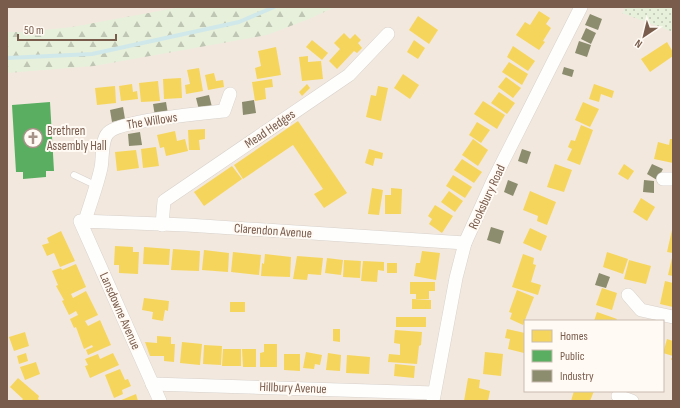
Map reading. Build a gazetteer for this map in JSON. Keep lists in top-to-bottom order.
{
  "streets": {
    "street": [
      "The Willows",
      "Mead Hedges",
      "Rooksbury Road",
      "Clarendon Avenue",
      "Lansdowne Avenue",
      "Hillbury Avenue"
    ]
  },
  "crossings": [
    ["The Willows", "Clarendon Avenue"],
    ["The Willows", "Lansdowne Avenue"],
    ["Mead Hedges", "Clarendon Avenue"],
    ["Rooksbury Road", "Clarendon Avenue"],
    ["Rooksbury Road", "Hillbury Avenue"],
    ["Clarendon Avenue", "Lansdowne Avenue"],
    ["Lansdowne Avenue", "Hillbury Avenue"]
  ],
  "places": {
    "church": ["Brethren Assembly Hall"]
  },
  "legend": ["Homes", "Public", "Industry"],
  "scale_bar": "50 m",
  "north": "bottom left"
}
